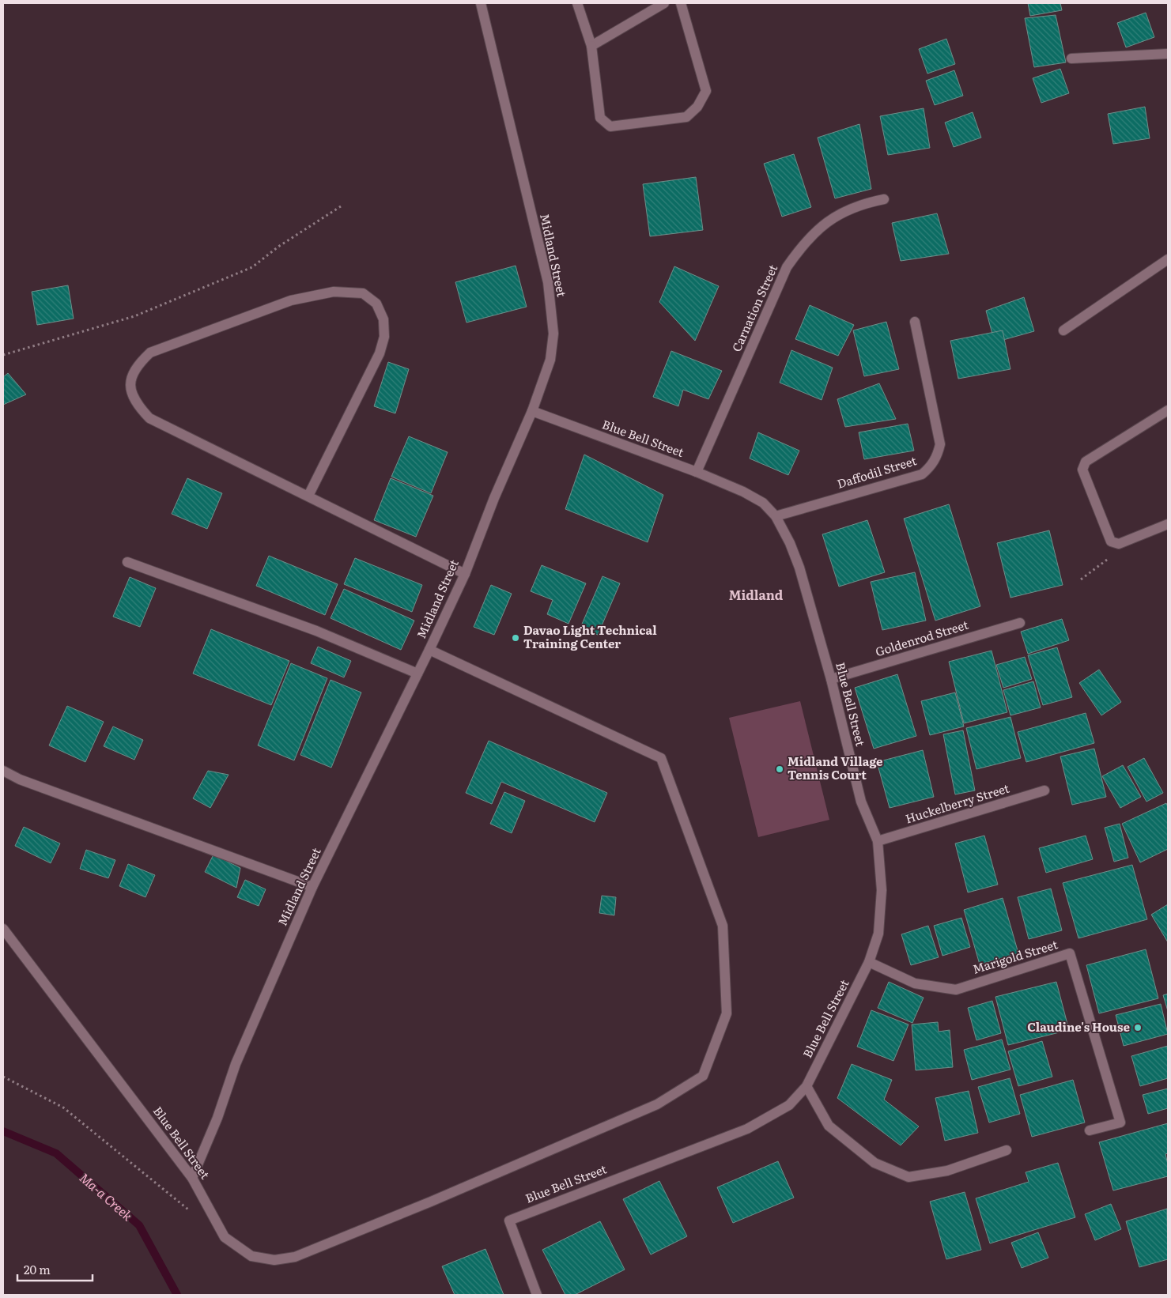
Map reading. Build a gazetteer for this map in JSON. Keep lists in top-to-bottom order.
{
  "streets": {
    "street": [
      "Midland Street",
      "Carnation Street",
      "Blue Bell Street",
      "Daffodil Street",
      "Goldenrod Street",
      "Huckelberry Street",
      "Marigold Street"
    ]
  },
  "crossings": [
    ["Midland Street", "Blue Bell Street"],
    ["Carnation Street", "Blue Bell Street"],
    ["Blue Bell Street", "Daffodil Street"],
    ["Blue Bell Street", "Goldenrod Street"],
    ["Blue Bell Street", "Huckelberry Street"],
    ["Blue Bell Street", "Marigold Street"]
  ],
  "districts": ["Midland"],
  "water": ["Ma-a Creek"],
  "places": ["Davao Light Technical Training Center", "Midland Village Tennis Court", "Claudine's House"],
  "scale_bar": "20 m"
}
